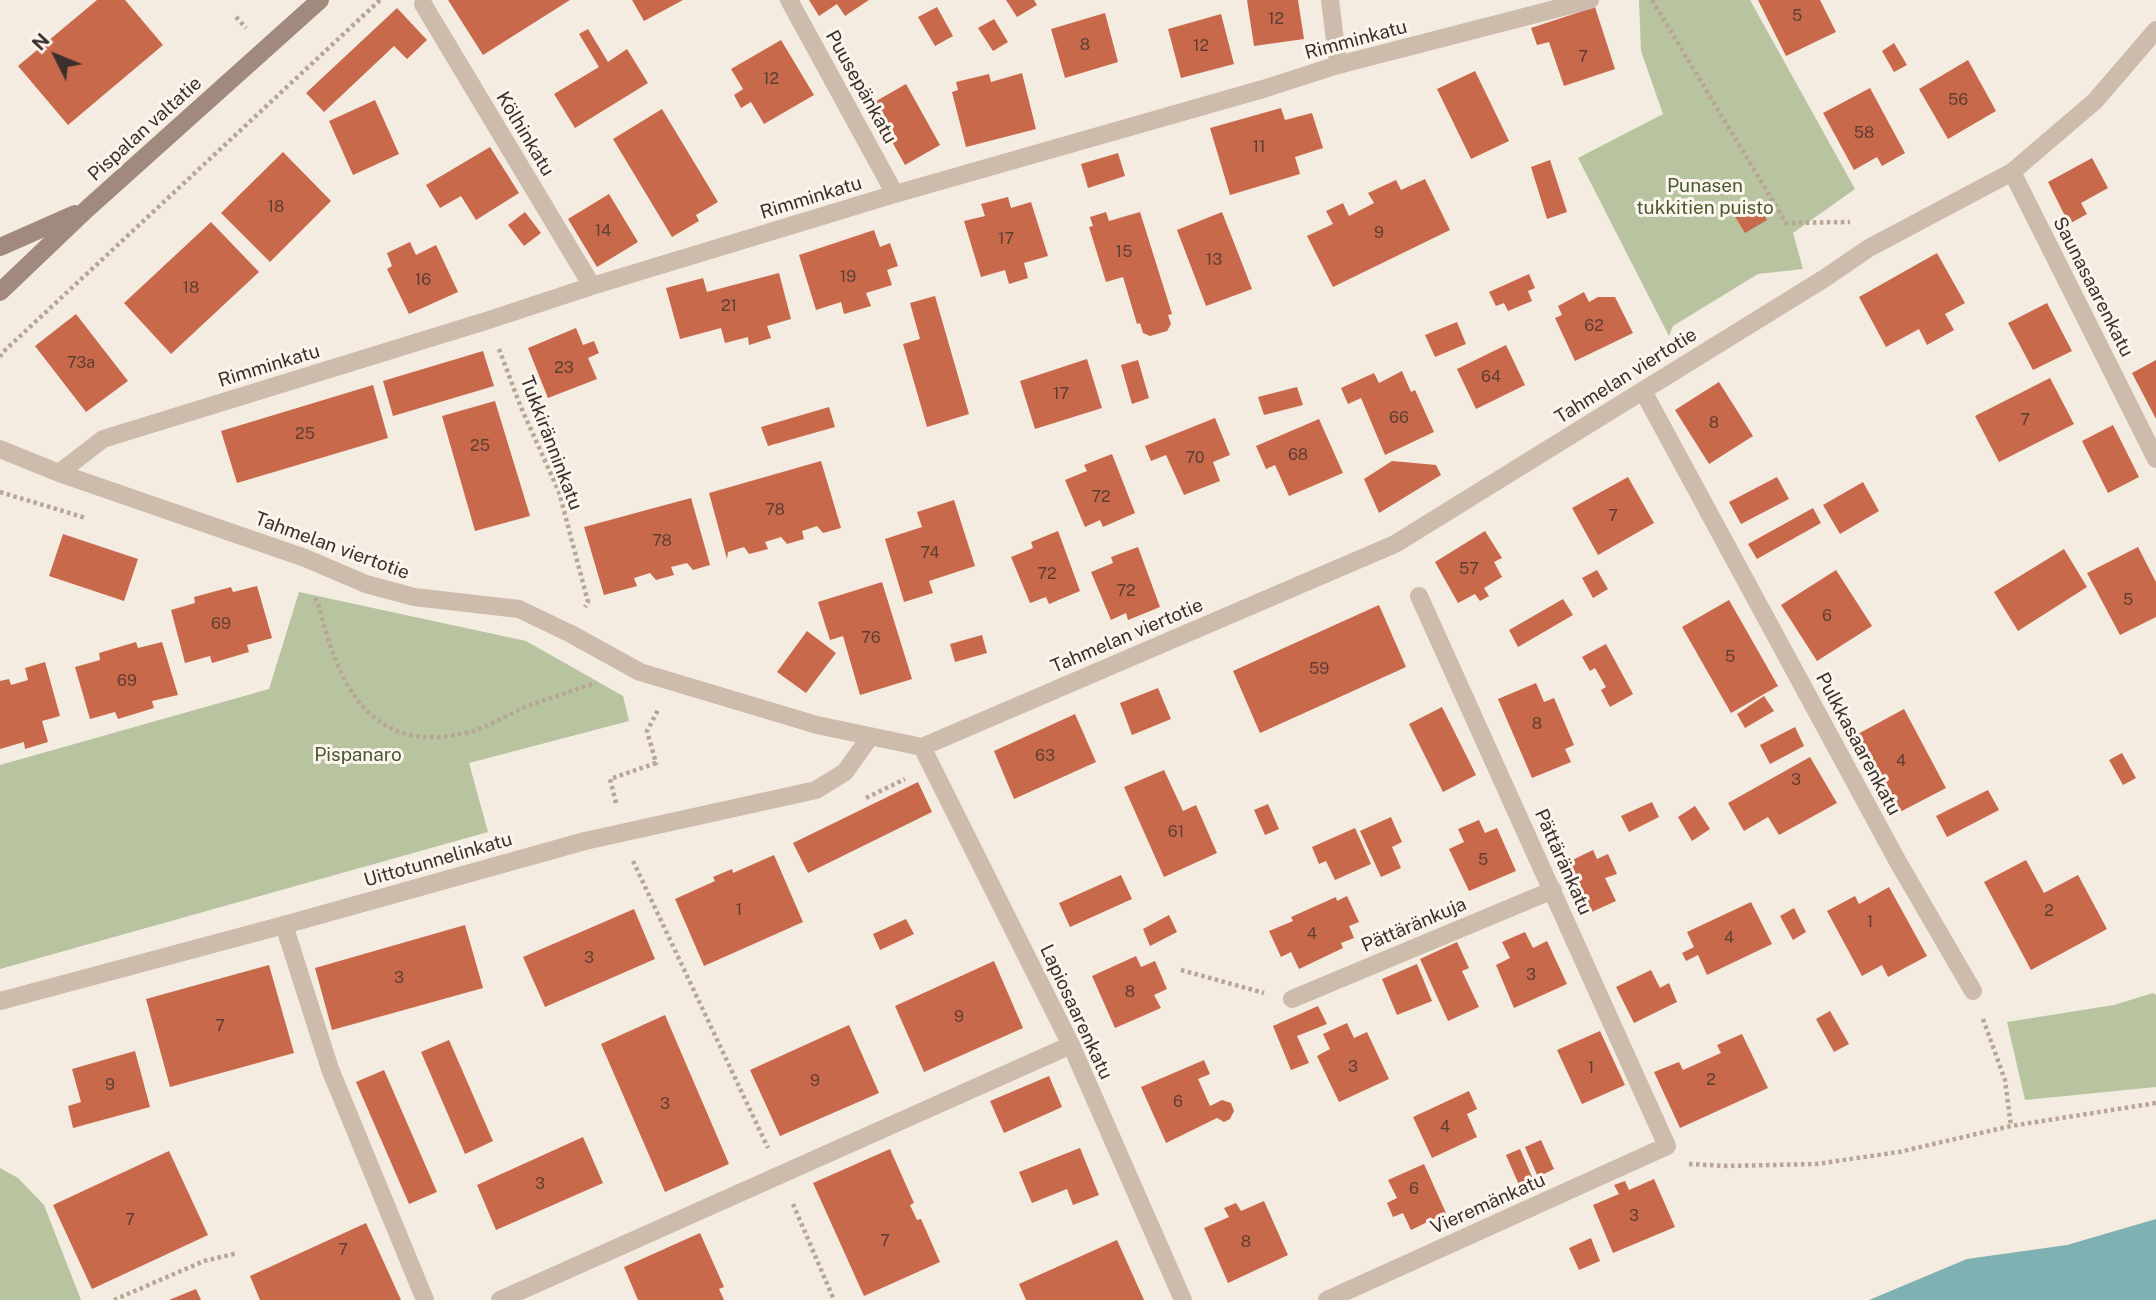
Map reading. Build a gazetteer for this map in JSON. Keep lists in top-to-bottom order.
{
  "streets": {
    "main road": ["Pispalan valtatie"],
    "street": [
      "Rimminkatu",
      "Puusepänkatu",
      "Kölhinkatu",
      "Saunasaarenkatu",
      "Tahmelan viertotie",
      "Pulkkasaarenkatu",
      "Uittotunnelinkatu",
      "Pättäränkatu",
      "Pättäränkuja",
      "Lapiosaarenkatu",
      "Vieremänkatu"
    ],
    "path": ["Tukkiränninkatu"]
  },
  "crossings": [
    ["Rimminkatu", "Puusepänkatu"],
    ["Rimminkatu", "Kölhinkatu"],
    ["Rimminkatu", "Tahmelan viertotie"],
    ["Rimminkatu", "Tukkiränninkatu"],
    ["Saunasaarenkatu", "Tahmelan viertotie"],
    ["Tahmelan viertotie", "Tukkiränninkatu"],
    ["Tahmelan viertotie", "Pulkkasaarenkatu"],
    ["Tahmelan viertotie", "Uittotunnelinkatu"],
    ["Tahmelan viertotie", "Lapiosaarenkatu"],
    ["Pättäränkatu", "Pättäränkuja"],
    ["Pättäränkatu", "Vieremänkatu"]
  ],
  "parks": ["Punasen tukkitien puisto", "Pispanaro"],
  "house_numbers": [
    "5",
    "12",
    "8",
    "12",
    "7",
    "12",
    "56",
    "58",
    "11",
    "18",
    "14",
    "9",
    "17",
    "15",
    "13",
    "19",
    "16",
    "18",
    "21",
    "62",
    "73a",
    "23",
    "64",
    "17",
    "66",
    "7",
    "8",
    "25",
    "25",
    "68",
    "70",
    "72",
    "78",
    "7",
    "78",
    "74",
    "57",
    "72",
    "72",
    "5",
    "6",
    "69",
    "76",
    "5",
    "59",
    "69",
    "8",
    "63",
    "4",
    "3",
    "61",
    "5",
    "1",
    "2",
    "1",
    "4",
    "4",
    "3",
    "3",
    "3",
    "8",
    "9",
    "7",
    "3",
    "1",
    "2",
    "9",
    "9",
    "6",
    "3",
    "4",
    "3",
    "6",
    "3",
    "7",
    "7",
    "8",
    "7"
  ],
  "north": "top left"
}
